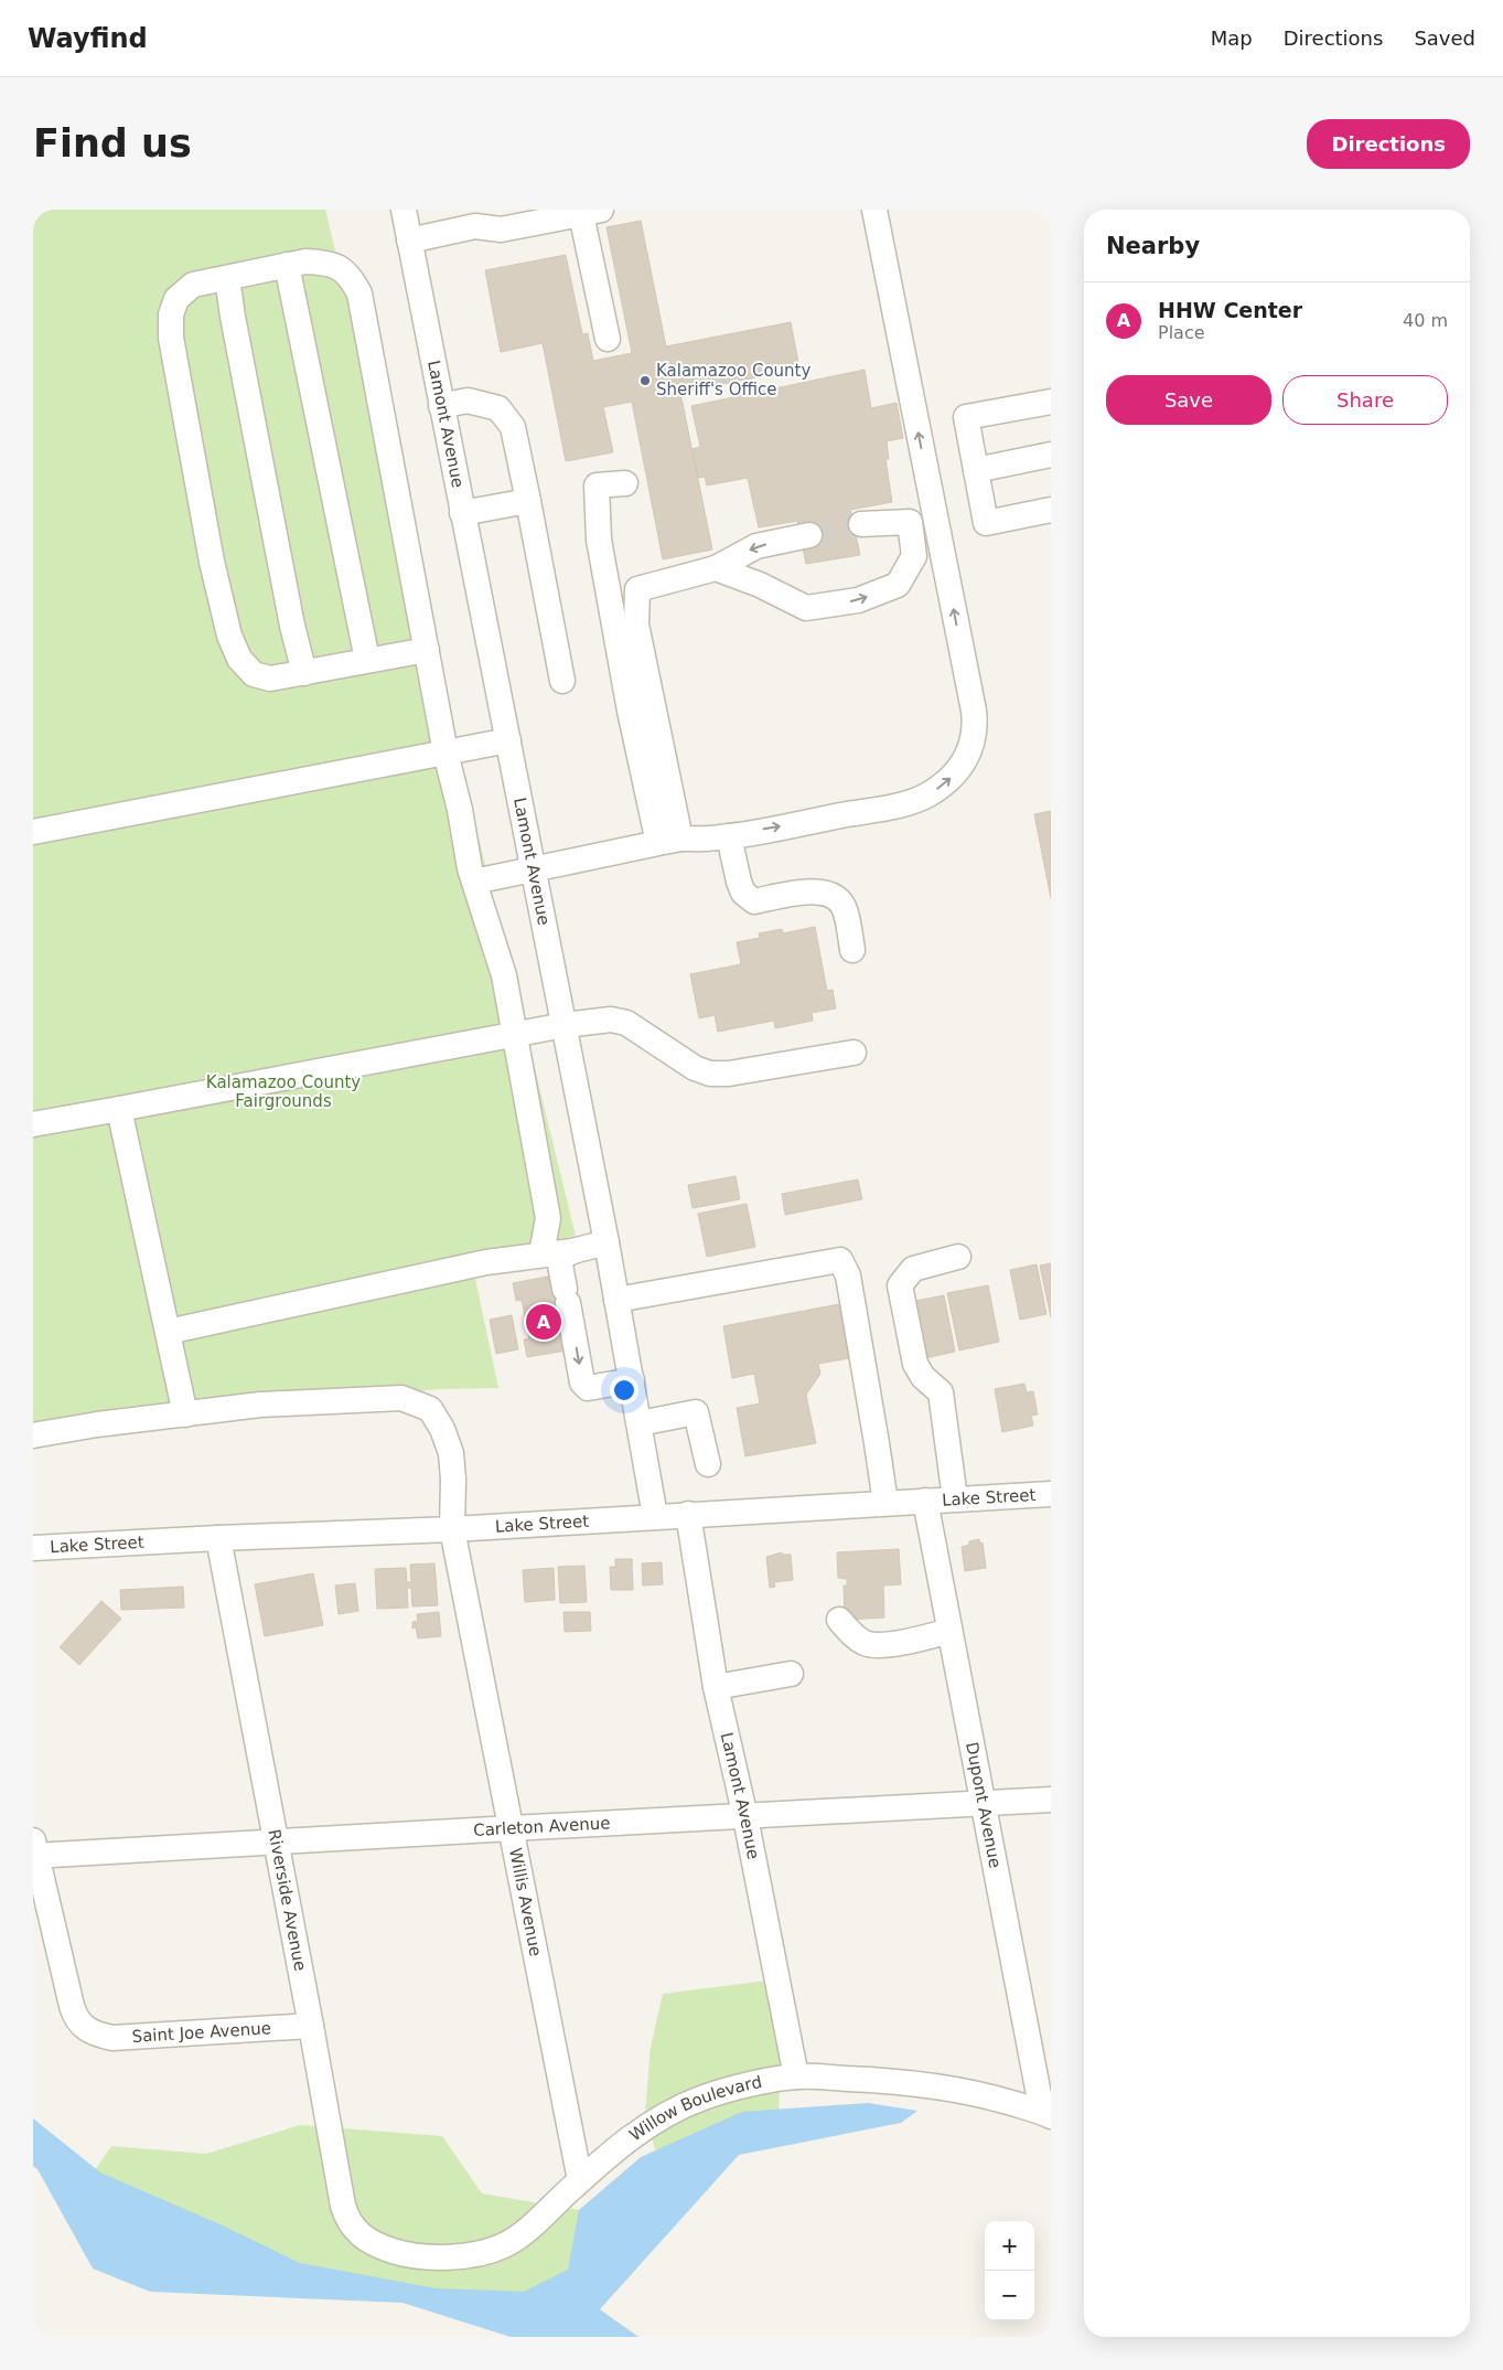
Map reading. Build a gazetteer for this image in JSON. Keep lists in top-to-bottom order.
{
  "streets": {
    "street": [
      "Lamont Avenue",
      "Lake Street",
      "Dupont Avenue",
      "Carleton Avenue",
      "Riverside Avenue",
      "Willis Avenue",
      "Saint Joe Avenue",
      "Willow Boulevard"
    ]
  },
  "crossings": [
    ["Lamont Avenue", "Lake Street"],
    ["Lamont Avenue", "Carleton Avenue"],
    ["Lamont Avenue", "Willow Boulevard"],
    ["Lake Street", "Dupont Avenue"],
    ["Lake Street", "Riverside Avenue"],
    ["Lake Street", "Willis Avenue"],
    ["Dupont Avenue", "Carleton Avenue"],
    ["Dupont Avenue", "Willow Boulevard"],
    ["Carleton Avenue", "Riverside Avenue"],
    ["Carleton Avenue", "Willis Avenue"],
    ["Carleton Avenue", "Saint Joe Avenue"],
    ["Riverside Avenue", "Saint Joe Avenue"],
    ["Riverside Avenue", "Willow Boulevard"],
    ["Willis Avenue", "Willow Boulevard"]
  ],
  "parks": ["Kalamazoo County Fairgrounds"],
  "places": ["Kalamazoo County Sheriff's Office"],
  "page": {
    "header": "Wayfind",
    "nav": ["Map", "Directions", "Saved"],
    "buttons": [
      "Directions",
      ["Save", "Share"]
    ],
    "title": "Find us",
    "heading": "Nearby",
    "list": [
      {
        "mark": "A",
        "name": "HHW Center",
        "note": "Place",
        "value": "40 m"
      }
    ],
    "pins": "A",
    "map_buttons": ["+", "−"]
  }
}
